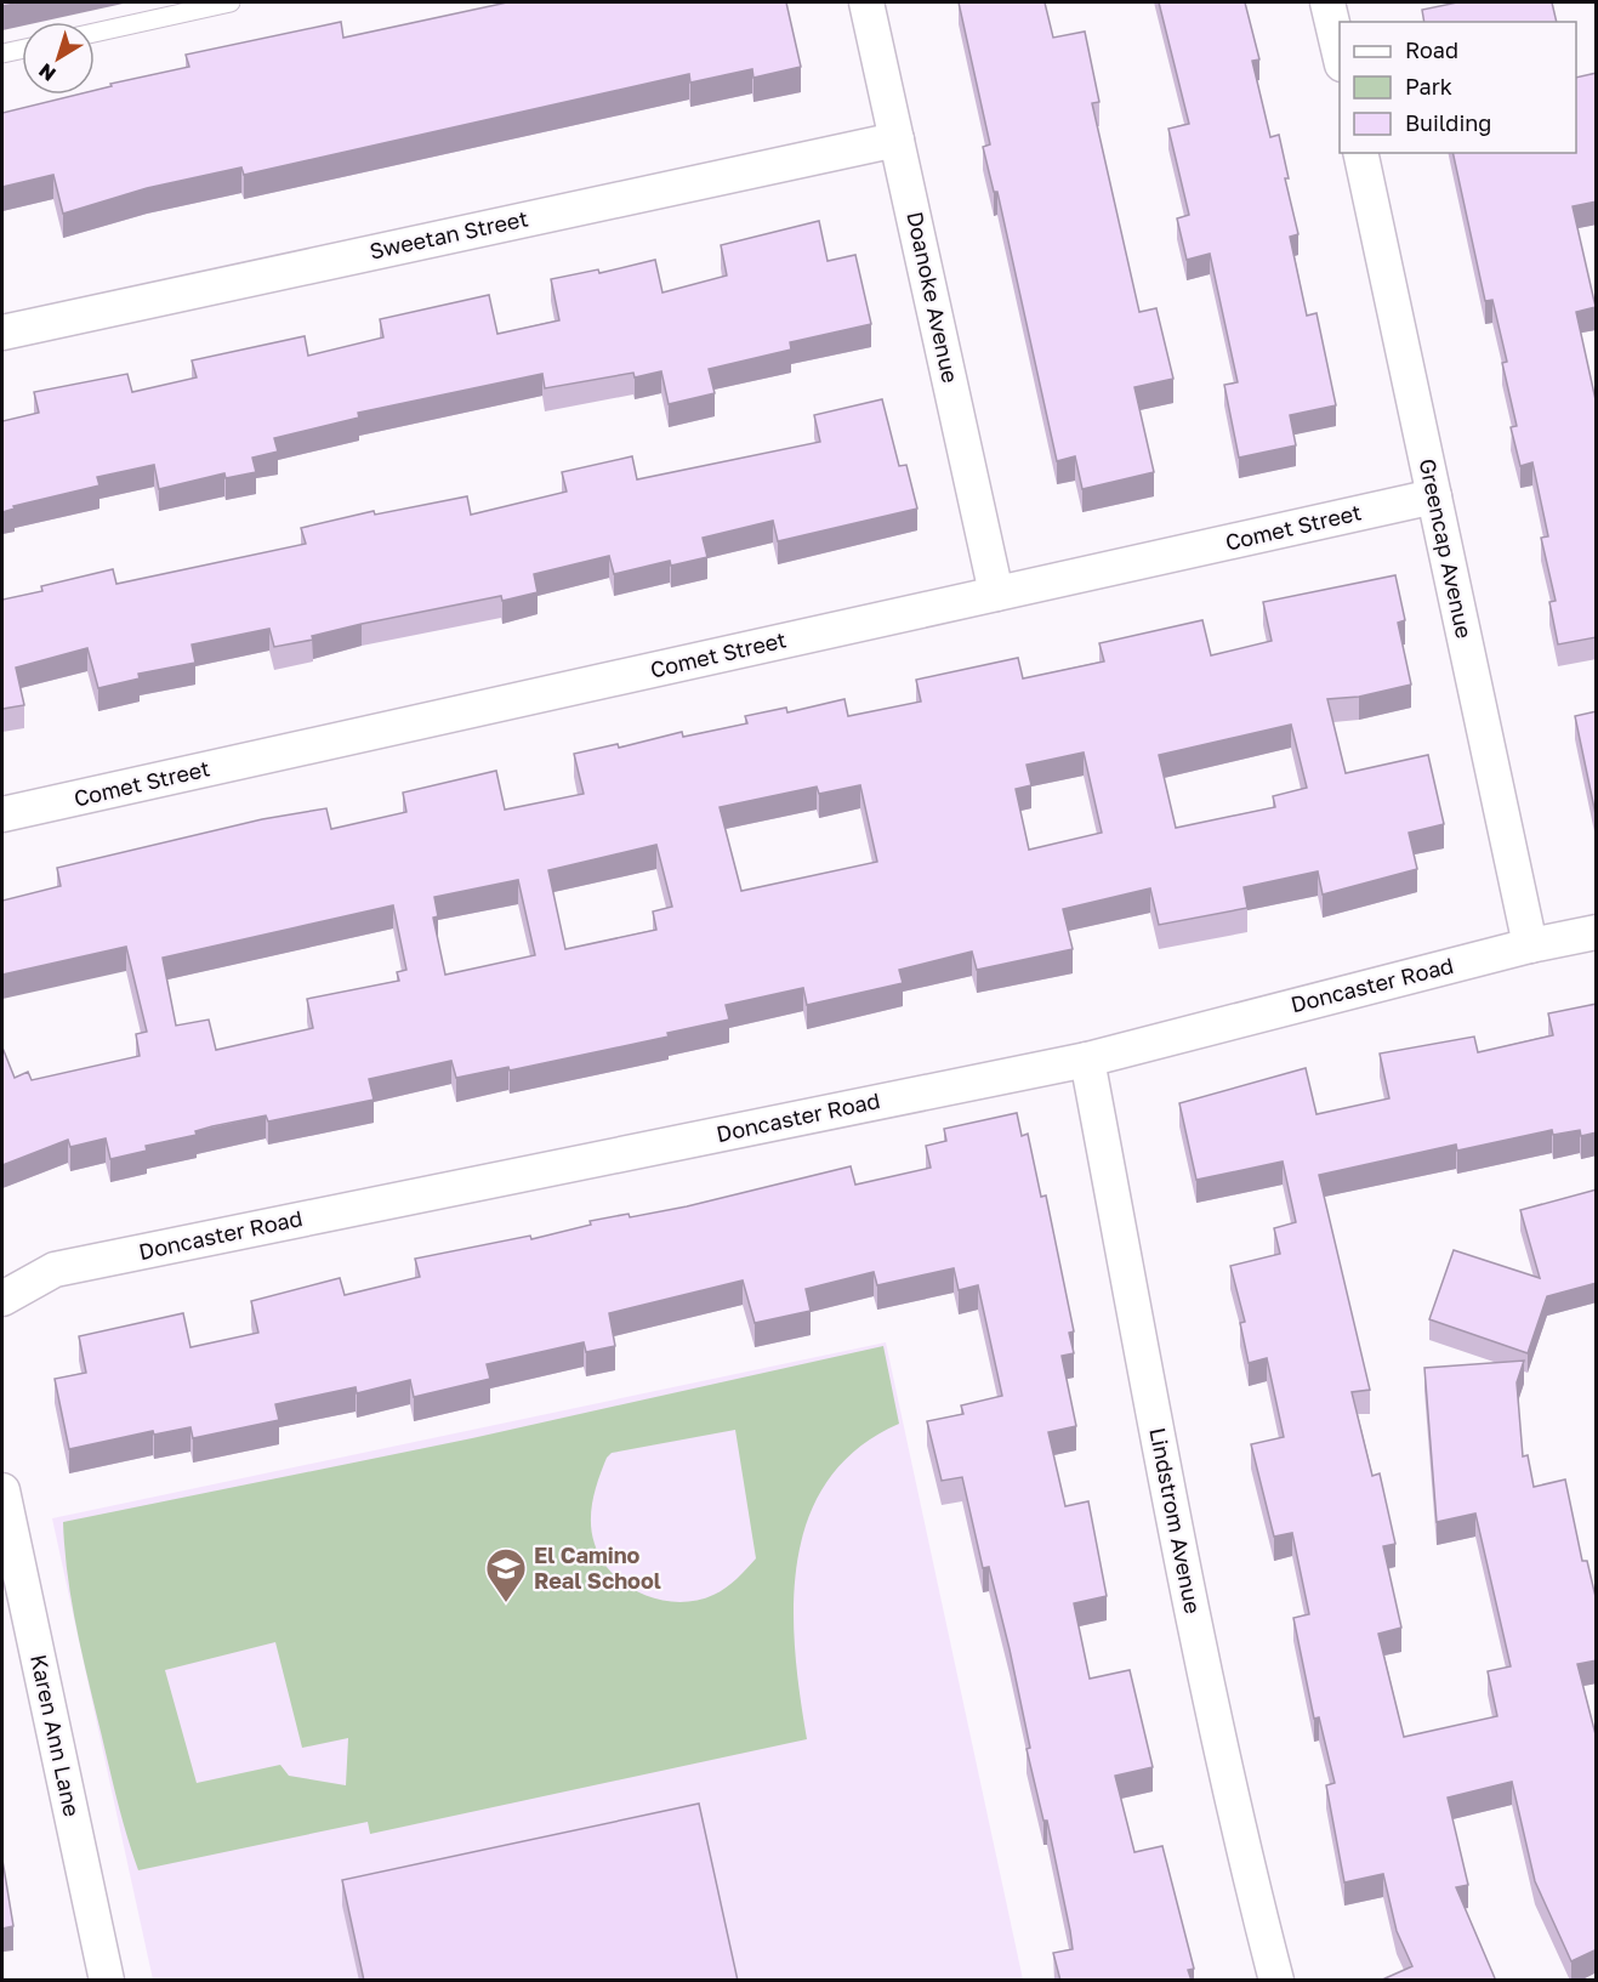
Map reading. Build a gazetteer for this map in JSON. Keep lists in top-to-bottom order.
{
  "streets": {
    "street": [
      "Sweetan Street",
      "Doanoke Avenue",
      "Comet Street",
      "Greencap Avenue",
      "Doncaster Road",
      "Lindstrom Avenue",
      "Karen Ann Lane"
    ]
  },
  "crossings": [
    ["Sweetan Street", "Doanoke Avenue"],
    ["Doanoke Avenue", "Comet Street"],
    ["Comet Street", "Greencap Avenue"],
    ["Greencap Avenue", "Doncaster Road"],
    ["Doncaster Road", "Lindstrom Avenue"]
  ],
  "places": {
    "school or university": ["El Camino Real School"]
  },
  "legend": ["Road", "Park", "Building"],
  "north": "bottom left"
}
